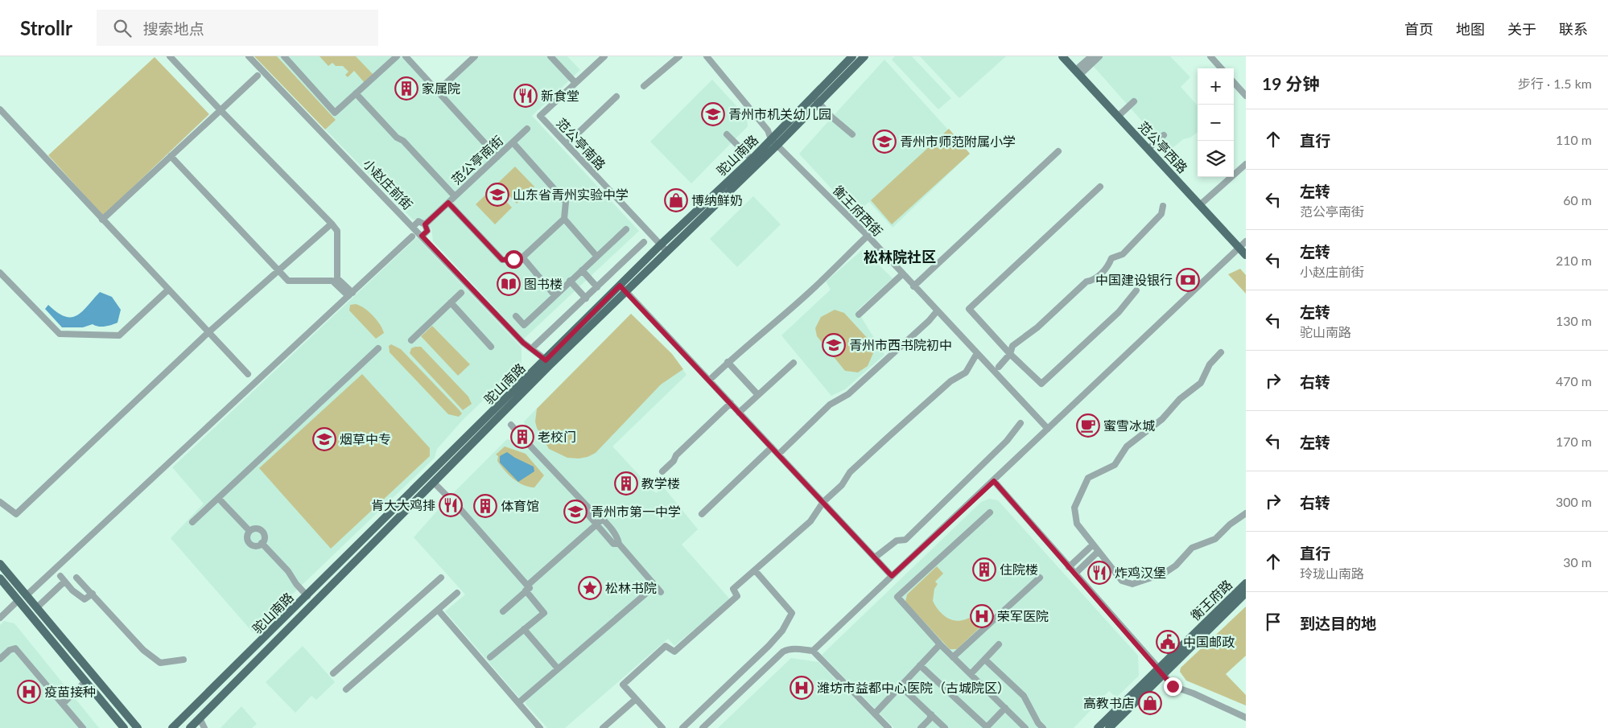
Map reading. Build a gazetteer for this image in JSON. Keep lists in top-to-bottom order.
{
  "streets": {
    "main road": ["范公亭西路", "驼山南路", "衡王府路"],
    "street": [
      "范公亭南路",
      "范公亭南街",
      "小赵庄前街",
      "衡王府西街"
    ]
  },
  "crossings": [
    ["范公亭南路", "驼山南路"],
    ["驼山南路", "小赵庄前街"],
    ["驼山南路", "衡王府西街"]
  ],
  "districts": ["松林院社区"],
  "places": {
    "building": [
      "家属院",
      "老校门",
      "教学楼",
      "体育馆",
      "住院楼"
    ],
    "restaurant": ["新食堂", "肯大大鸡排", "炸鸡汉堡"],
    "school or university": [
      "青州市机关幼儿园",
      "青州市师范附属小学",
      "山东省青州实验中学",
      "青州市西书院初中",
      "烟草中专",
      "青州市第一中学"
    ],
    "shop": ["博纳鲜奶", "高教书店"],
    "bank": ["中国建设银行"],
    "library": ["图书楼"],
    "cafe": ["蜜雪冰城"],
    "place": ["松林书院"],
    "hospital": ["荣军医院", "潍坊市益都中心医院（古城院区）", "疫苗接种"],
    "public building": ["中国邮政"]
  },
  "page": {
    "header": "Strollr",
    "search": "搜索地点",
    "nav": [
      "首页",
      "地图",
      "关于",
      "联系"
    ],
    "heading": ["19 分钟", "步行 · 1.5 km"],
    "map_buttons": ["+", "−"],
    "list": [
      ["直行", "110 m"],
      ["左转", "范公亭南街", "60 m"],
      ["左转", "小赵庄前街", "210 m"],
      ["左转", "驼山南路", "130 m"],
      ["右转", "470 m"],
      ["左转", "170 m"],
      ["右转", "300 m"],
      ["直行", "玲珑山南路", "30 m"],
      "到达目的地"
    ]
  }
}
